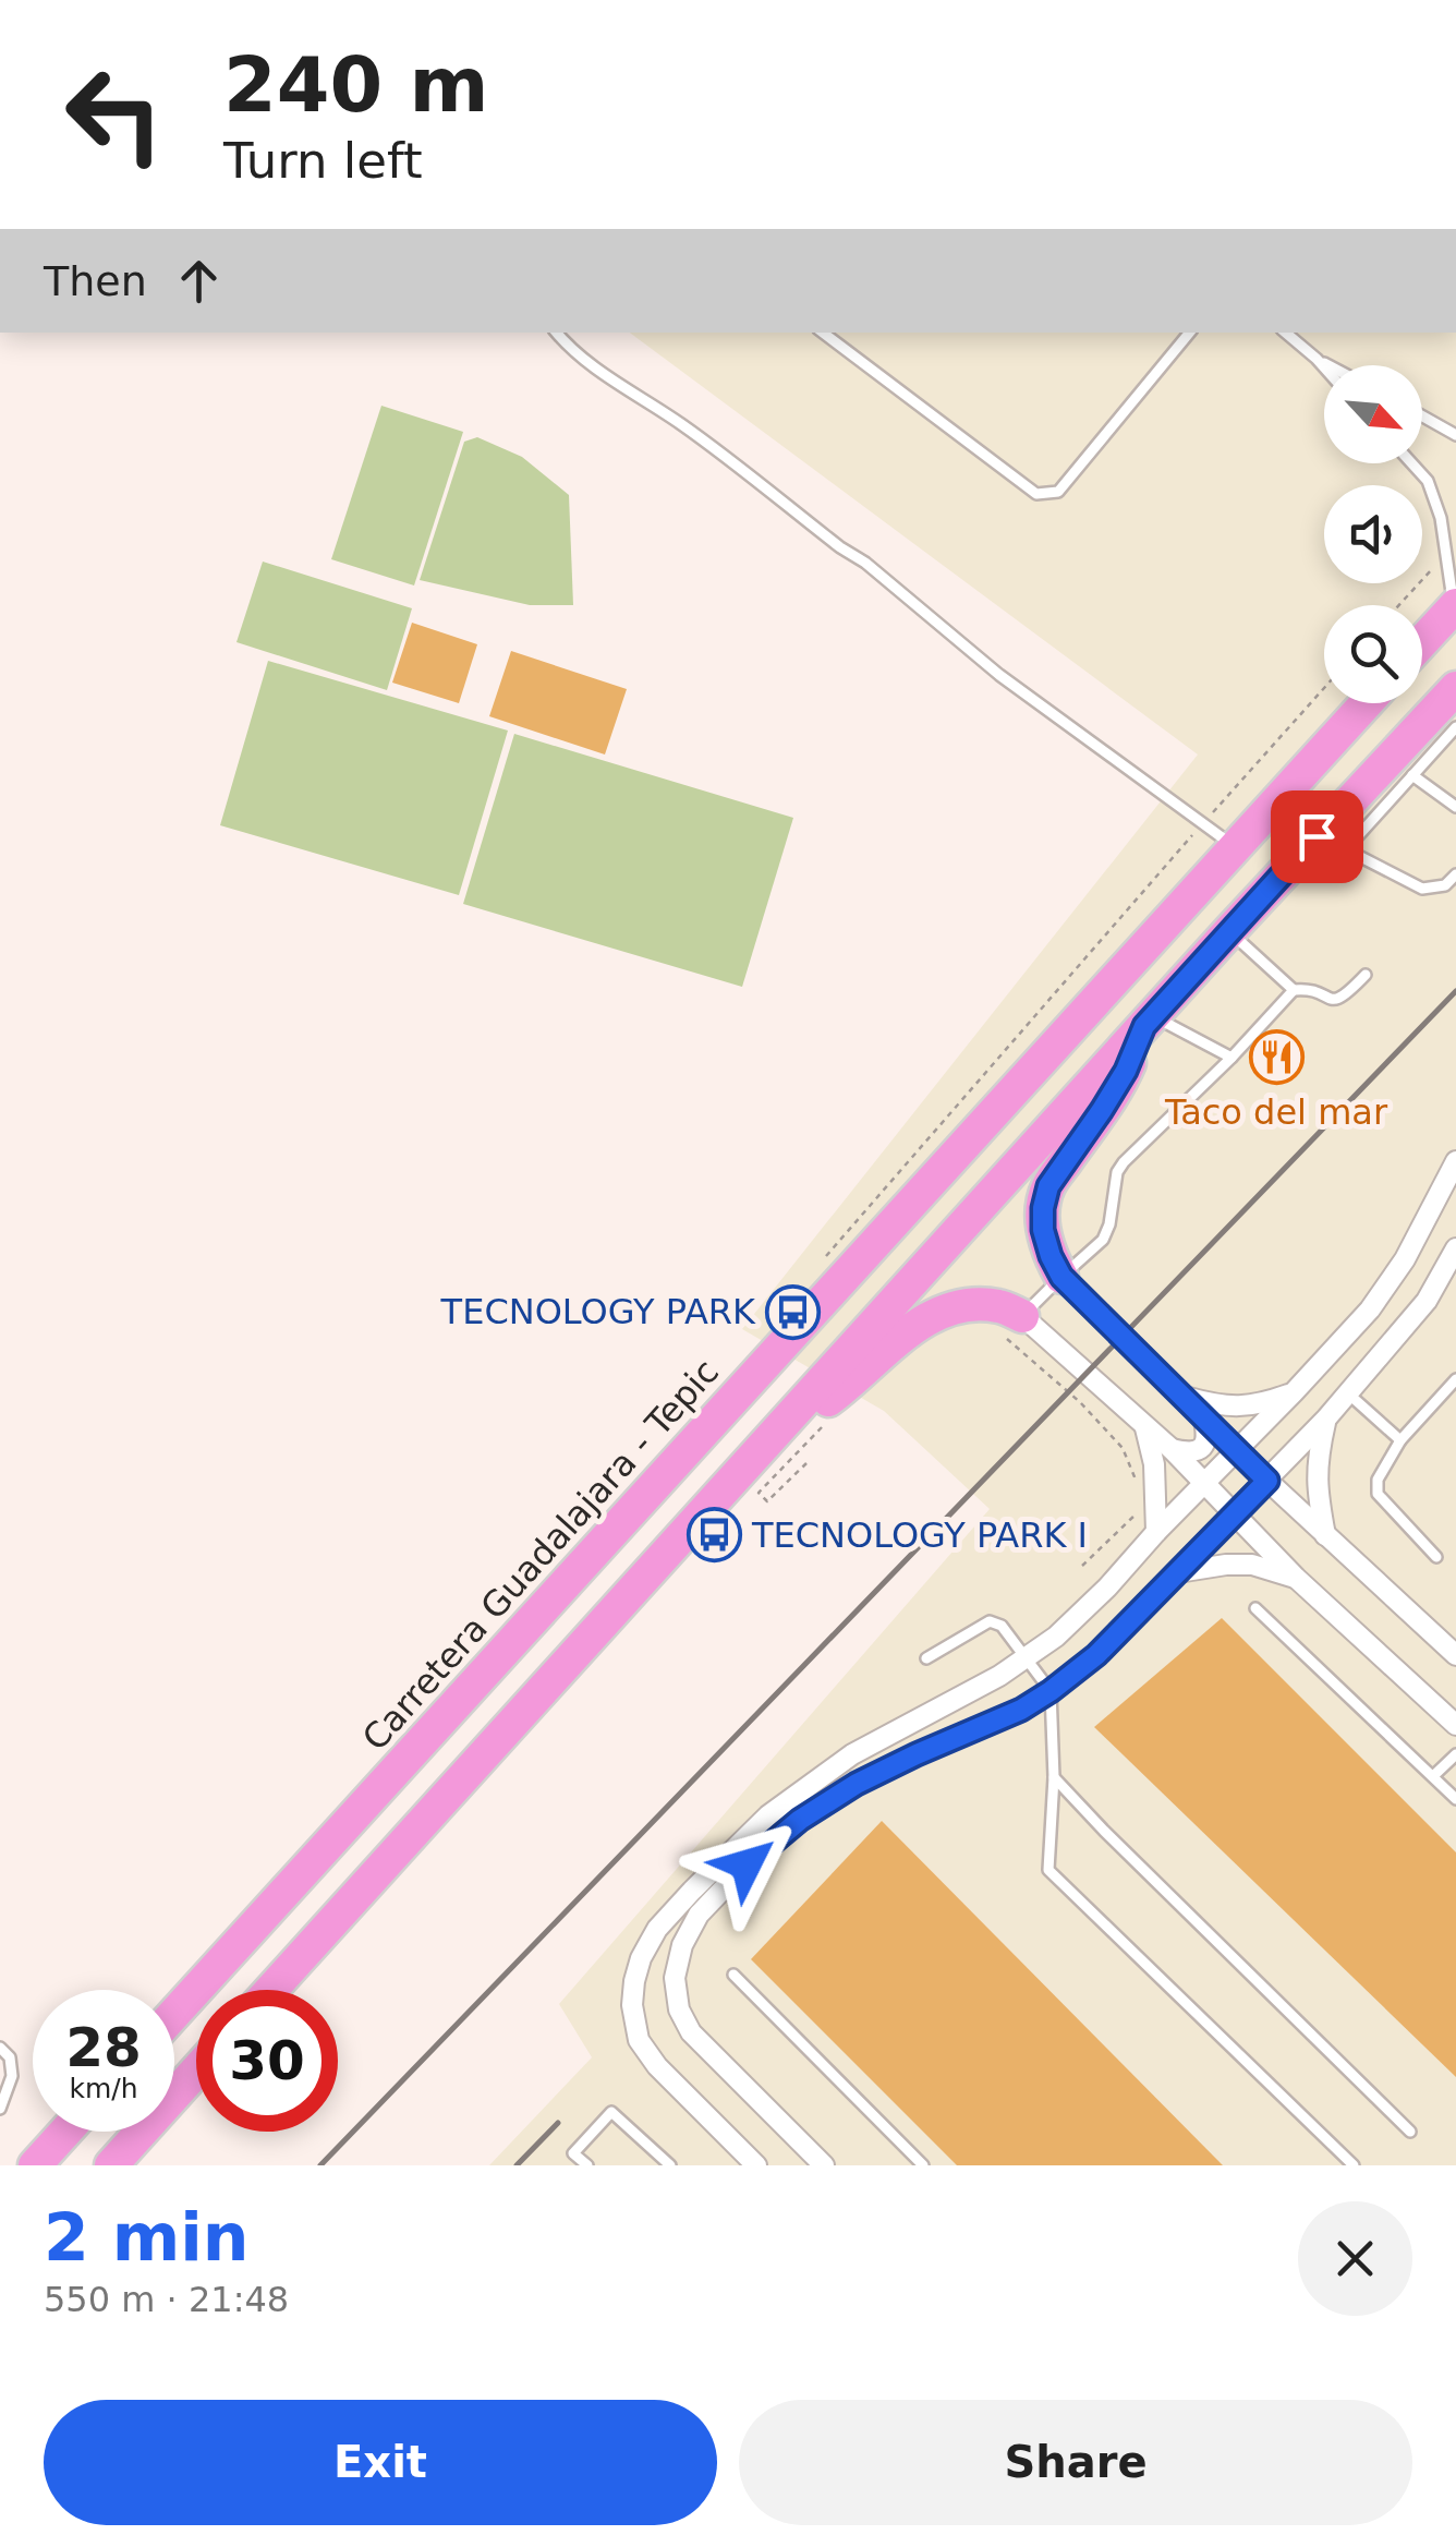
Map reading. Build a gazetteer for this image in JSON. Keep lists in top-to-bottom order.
{
  "streets": {
    "highway": ["Carretera Guadalajara - Tepic"]
  },
  "places": {
    "restaurant": ["Taco del mar"],
    "bus stop": ["TECNOLOGY PARK", "TECNOLOGY PARK I"]
  },
  "north": "bottom right",
  "page": {
    "turn": ["240 m", "Turn left"],
    "then": "Then",
    "speed": "28 km/h",
    "limit": "30",
    "heading": ["2 min", "550 m · 21:48"],
    "buttons": ["Exit", "Share"]
  }
}
